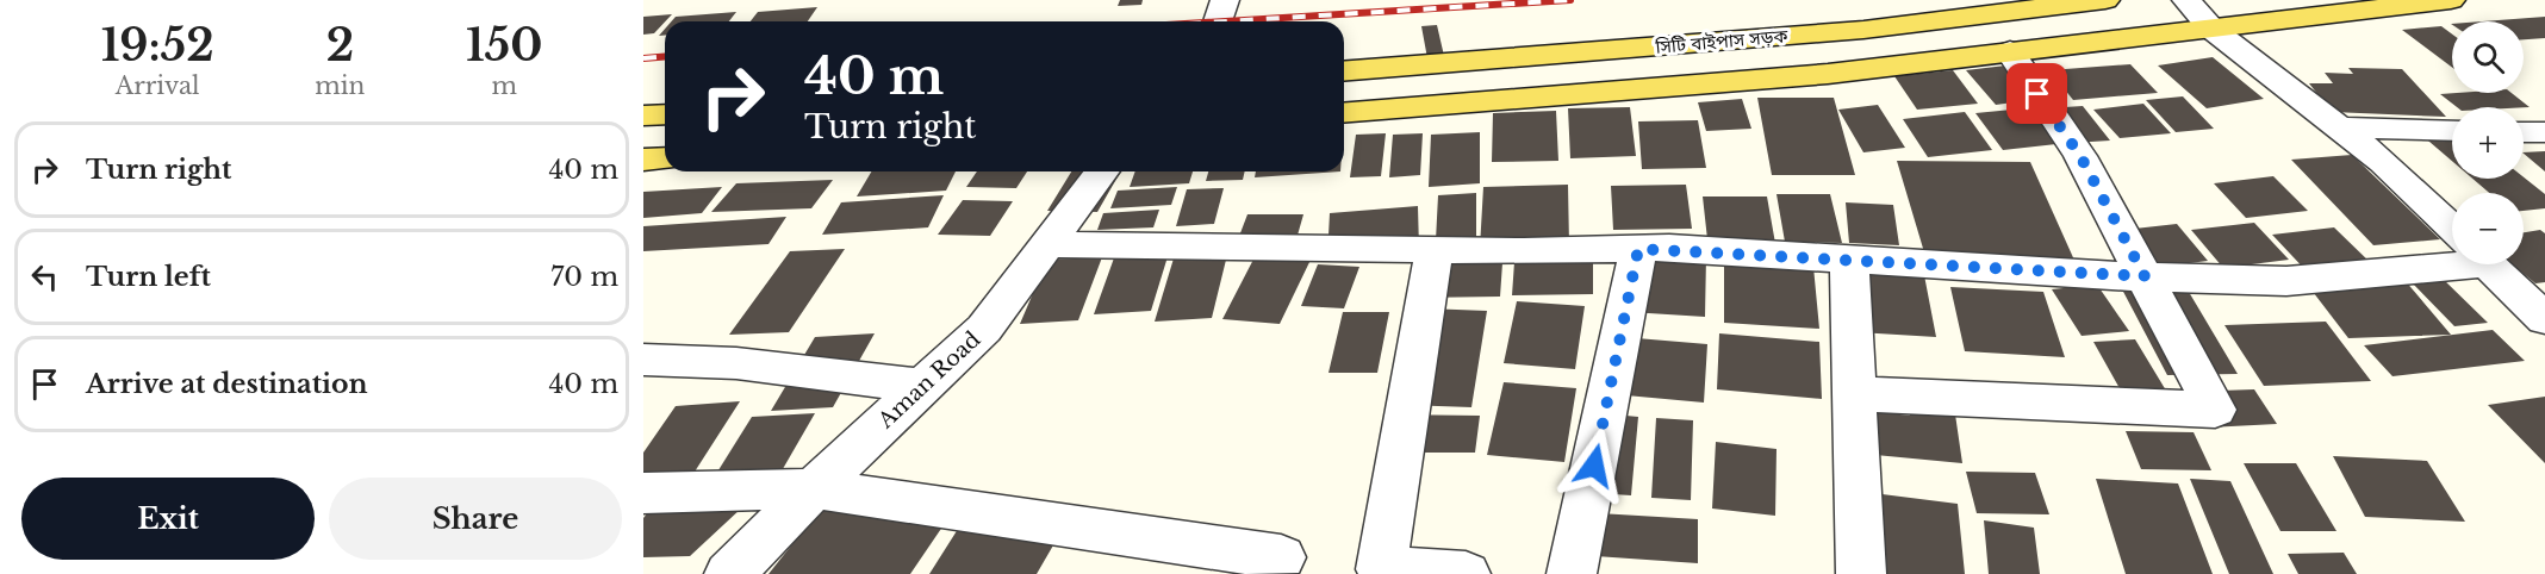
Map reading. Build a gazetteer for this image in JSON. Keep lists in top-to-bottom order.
{
  "streets": {
    "main road": ["সিটি বাইপাস সড়ক"],
    "street": ["Aman Road"]
  },
  "page": {
    "eta": [
      "19:52",
      "Arrival",
      "2",
      "min",
      "150",
      "m"
    ],
    "map_buttons": ["+", "−"],
    "turn": ["40 m", "Turn right"],
    "list": [
      {
        "name": "Turn right",
        "value": "40 m"
      },
      {
        "name": "Turn left",
        "value": "70 m"
      },
      {
        "name": "Arrive at destination",
        "value": "40 m"
      }
    ],
    "buttons": ["Exit", "Share"]
  }
}
